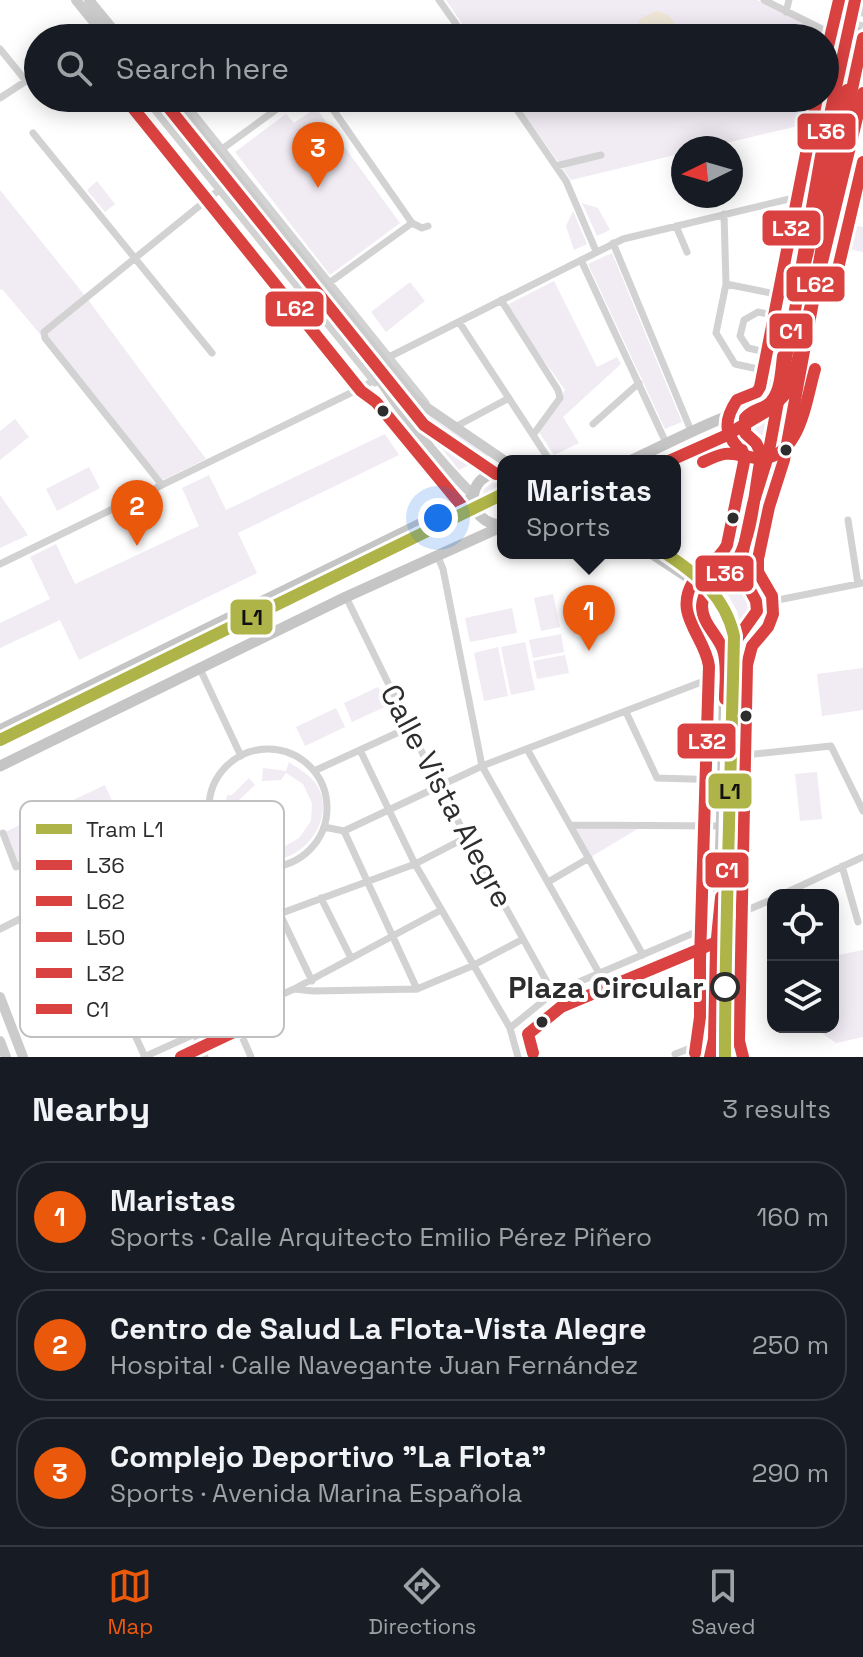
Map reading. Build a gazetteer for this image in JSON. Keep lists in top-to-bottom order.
{
  "streets": {
    "street": ["Calle Vista Alegre"]
  },
  "places": ["Plaza Circular"],
  "lines": [
    "transit line L36",
    "transit line L32",
    "transit line L62",
    "transit line C1",
    "tram line L1",
    "transit line L50"
  ],
  "legend": [
    "Tram L1",
    "L36",
    "L62",
    "L50",
    "L32",
    "C1"
  ],
  "north": "left",
  "page": {
    "search": "Search here",
    "pins": ["3", "2", "1"],
    "popup": ["Maristas", "Sports"],
    "heading": ["Nearby", "3 results"],
    "list": [
      {
        "mark": "1",
        "name": "Maristas",
        "note": "Sports · Calle Arquitecto Emilio Pérez Piñero",
        "value": "160 m"
      },
      {
        "mark": "2",
        "name": "Centro de Salud La Flota-Vista Alegre",
        "note": "Hospital · Calle Navegante Juan Fernández",
        "value": "250 m"
      },
      {
        "mark": "3",
        "name": "Complejo Deportivo \"La Flota\"",
        "note": "Sports · Avenida Marina Española",
        "value": "290 m"
      }
    ],
    "nav": ["Map", "Directions", "Saved"]
  }
}
